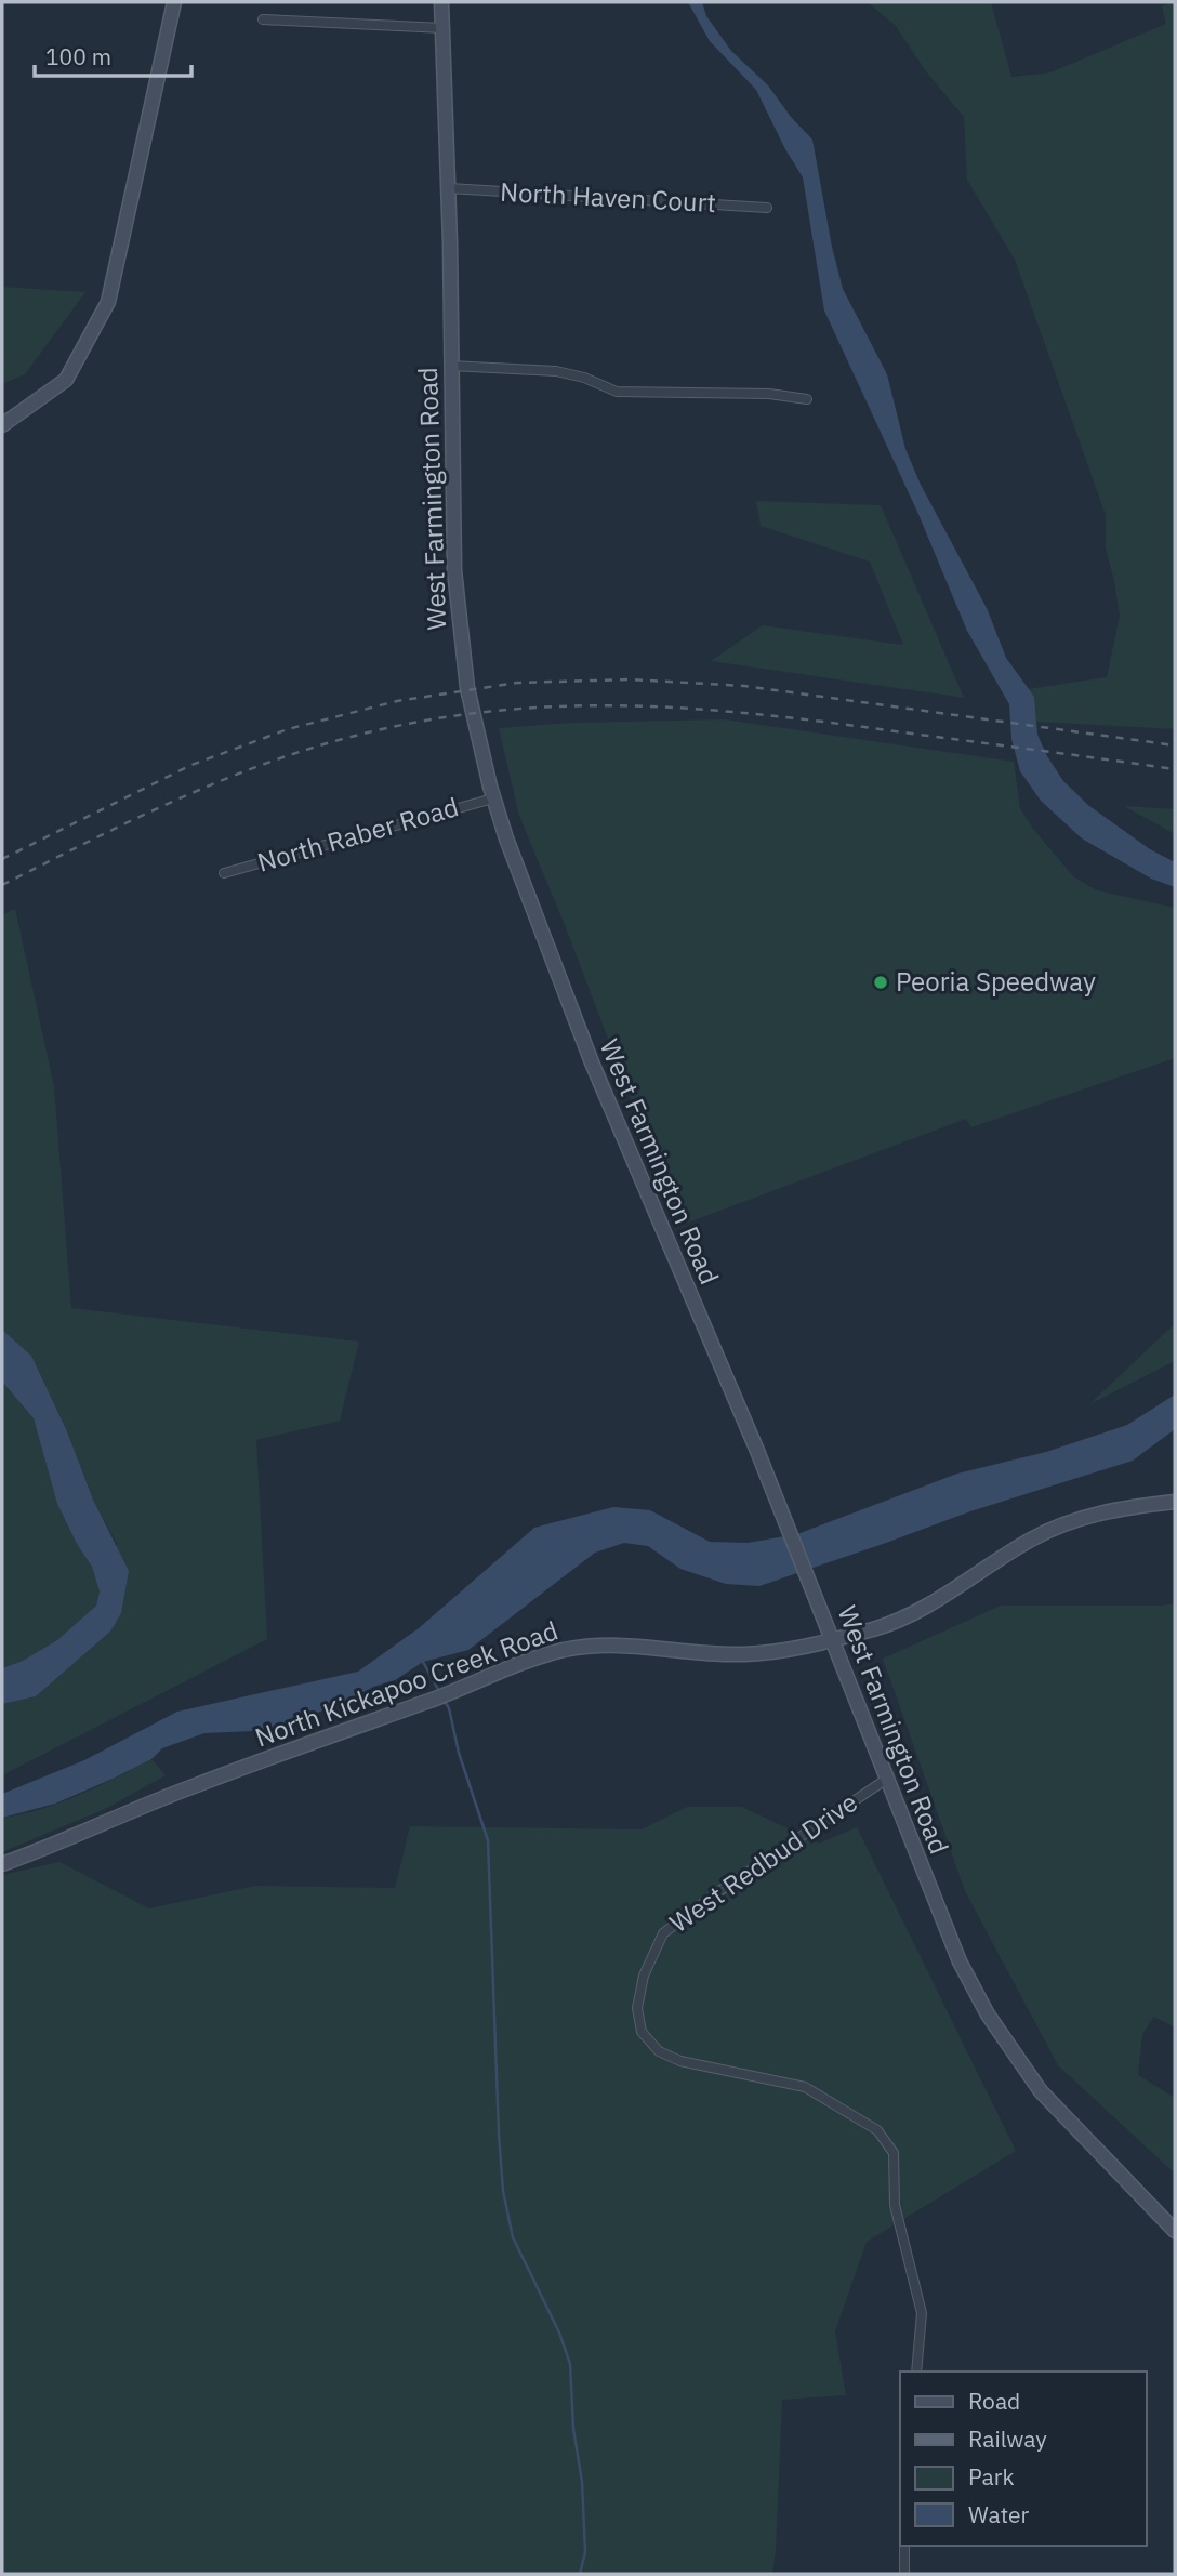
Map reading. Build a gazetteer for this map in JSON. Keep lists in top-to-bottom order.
{
  "streets": {
    "main road": ["West Farmington Road", "North Kickapoo Creek Road"],
    "street": ["North Haven Court", "North Raber Road", "West Redbud Drive"]
  },
  "crossings": [
    ["North Haven Court", "West Farmington Road"],
    ["West Farmington Road", "North Raber Road"],
    ["West Farmington Road", "North Kickapoo Creek Road"],
    ["West Farmington Road", "West Redbud Drive"]
  ],
  "places": ["Peoria Speedway"],
  "legend": [
    "Road",
    "Railway",
    "Park",
    "Water"
  ],
  "scale_bar": "100 m"
}
